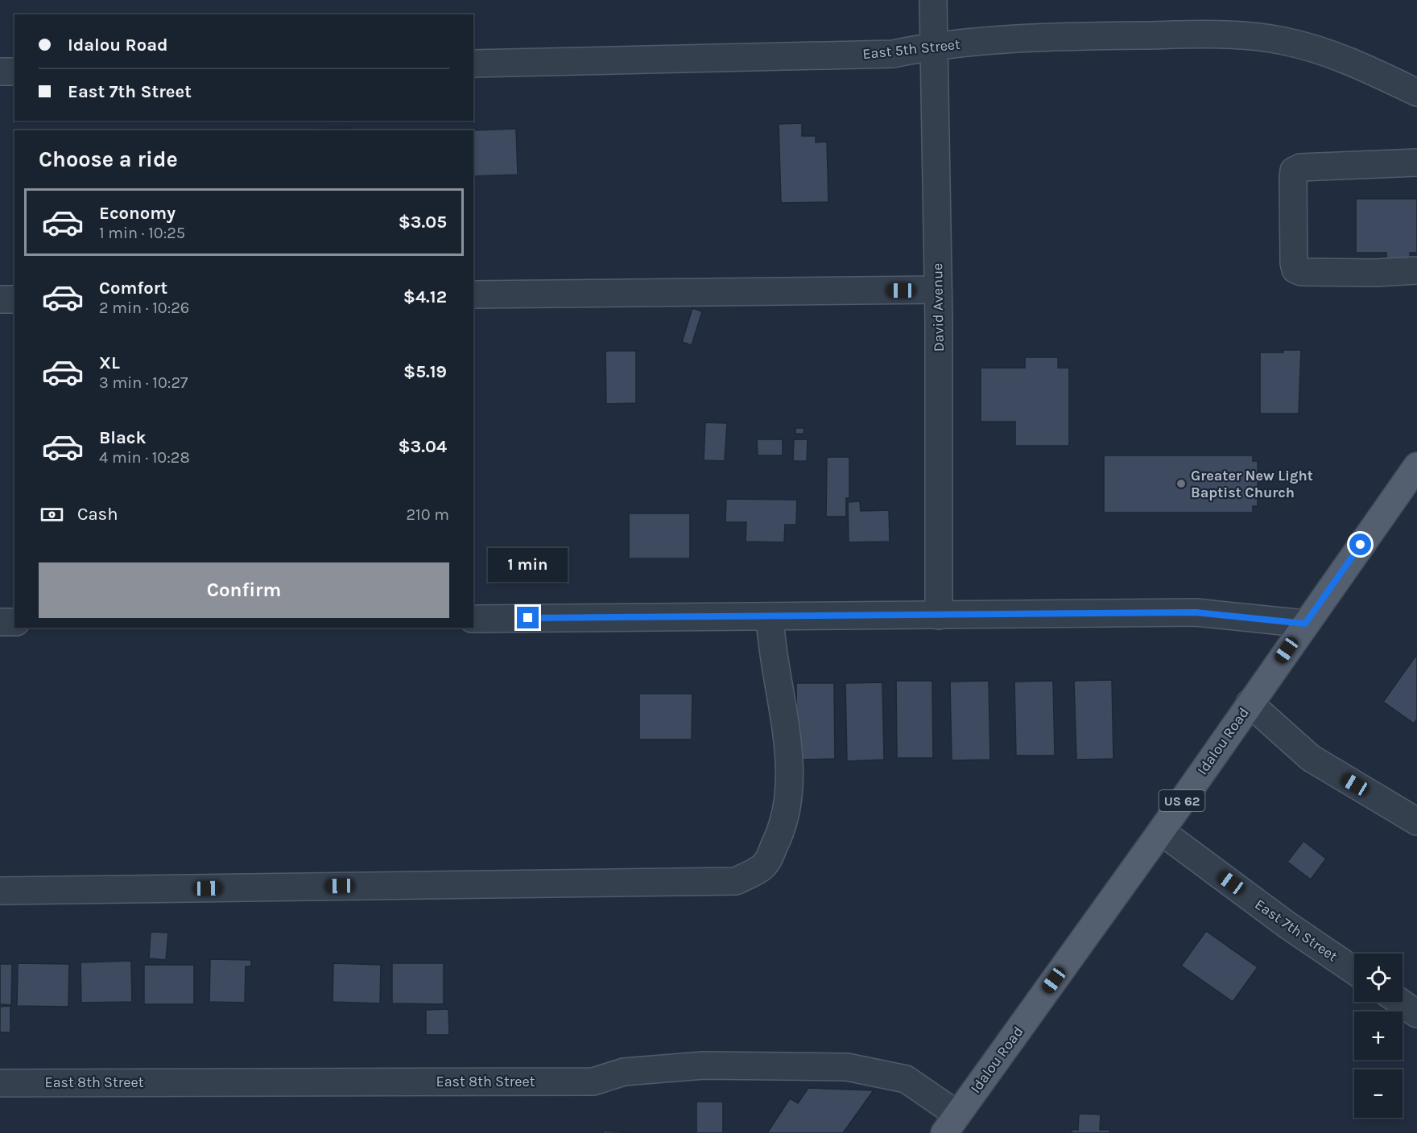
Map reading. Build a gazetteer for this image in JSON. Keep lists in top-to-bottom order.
{
  "streets": {
    "main road": ["Idalou Road", "US 62"],
    "street": [
      "East 5th Street",
      "David Avenue",
      "East 7th Street",
      "East 8th Street"
    ]
  },
  "crossings": [
    ["East 5th Street", "David Avenue"],
    ["Idalou Road", "East 7th Street"],
    ["Idalou Road", "East 8th Street"]
  ],
  "places": ["Greater New Light Baptist Church"],
  "page": {
    "banner": ["Idalou Road", "East 7th Street"],
    "heading": "Choose a ride",
    "list": [
      {
        "name": "Economy",
        "note": "1 min · 10:25",
        "value": "$3.05"
      },
      {
        "name": "Comfort",
        "note": "2 min · 10:26",
        "value": "$4.12"
      },
      {
        "name": "XL",
        "note": "3 min · 10:27",
        "value": "$5.19"
      },
      {
        "name": "Black",
        "note": "4 min · 10:28",
        "value": "$3.04"
      }
    ],
    "pay": ["Cash", "210 m"],
    "bubble": "1 min",
    "buttons": "Confirm",
    "map_buttons": ["+", "−"]
  }
}
